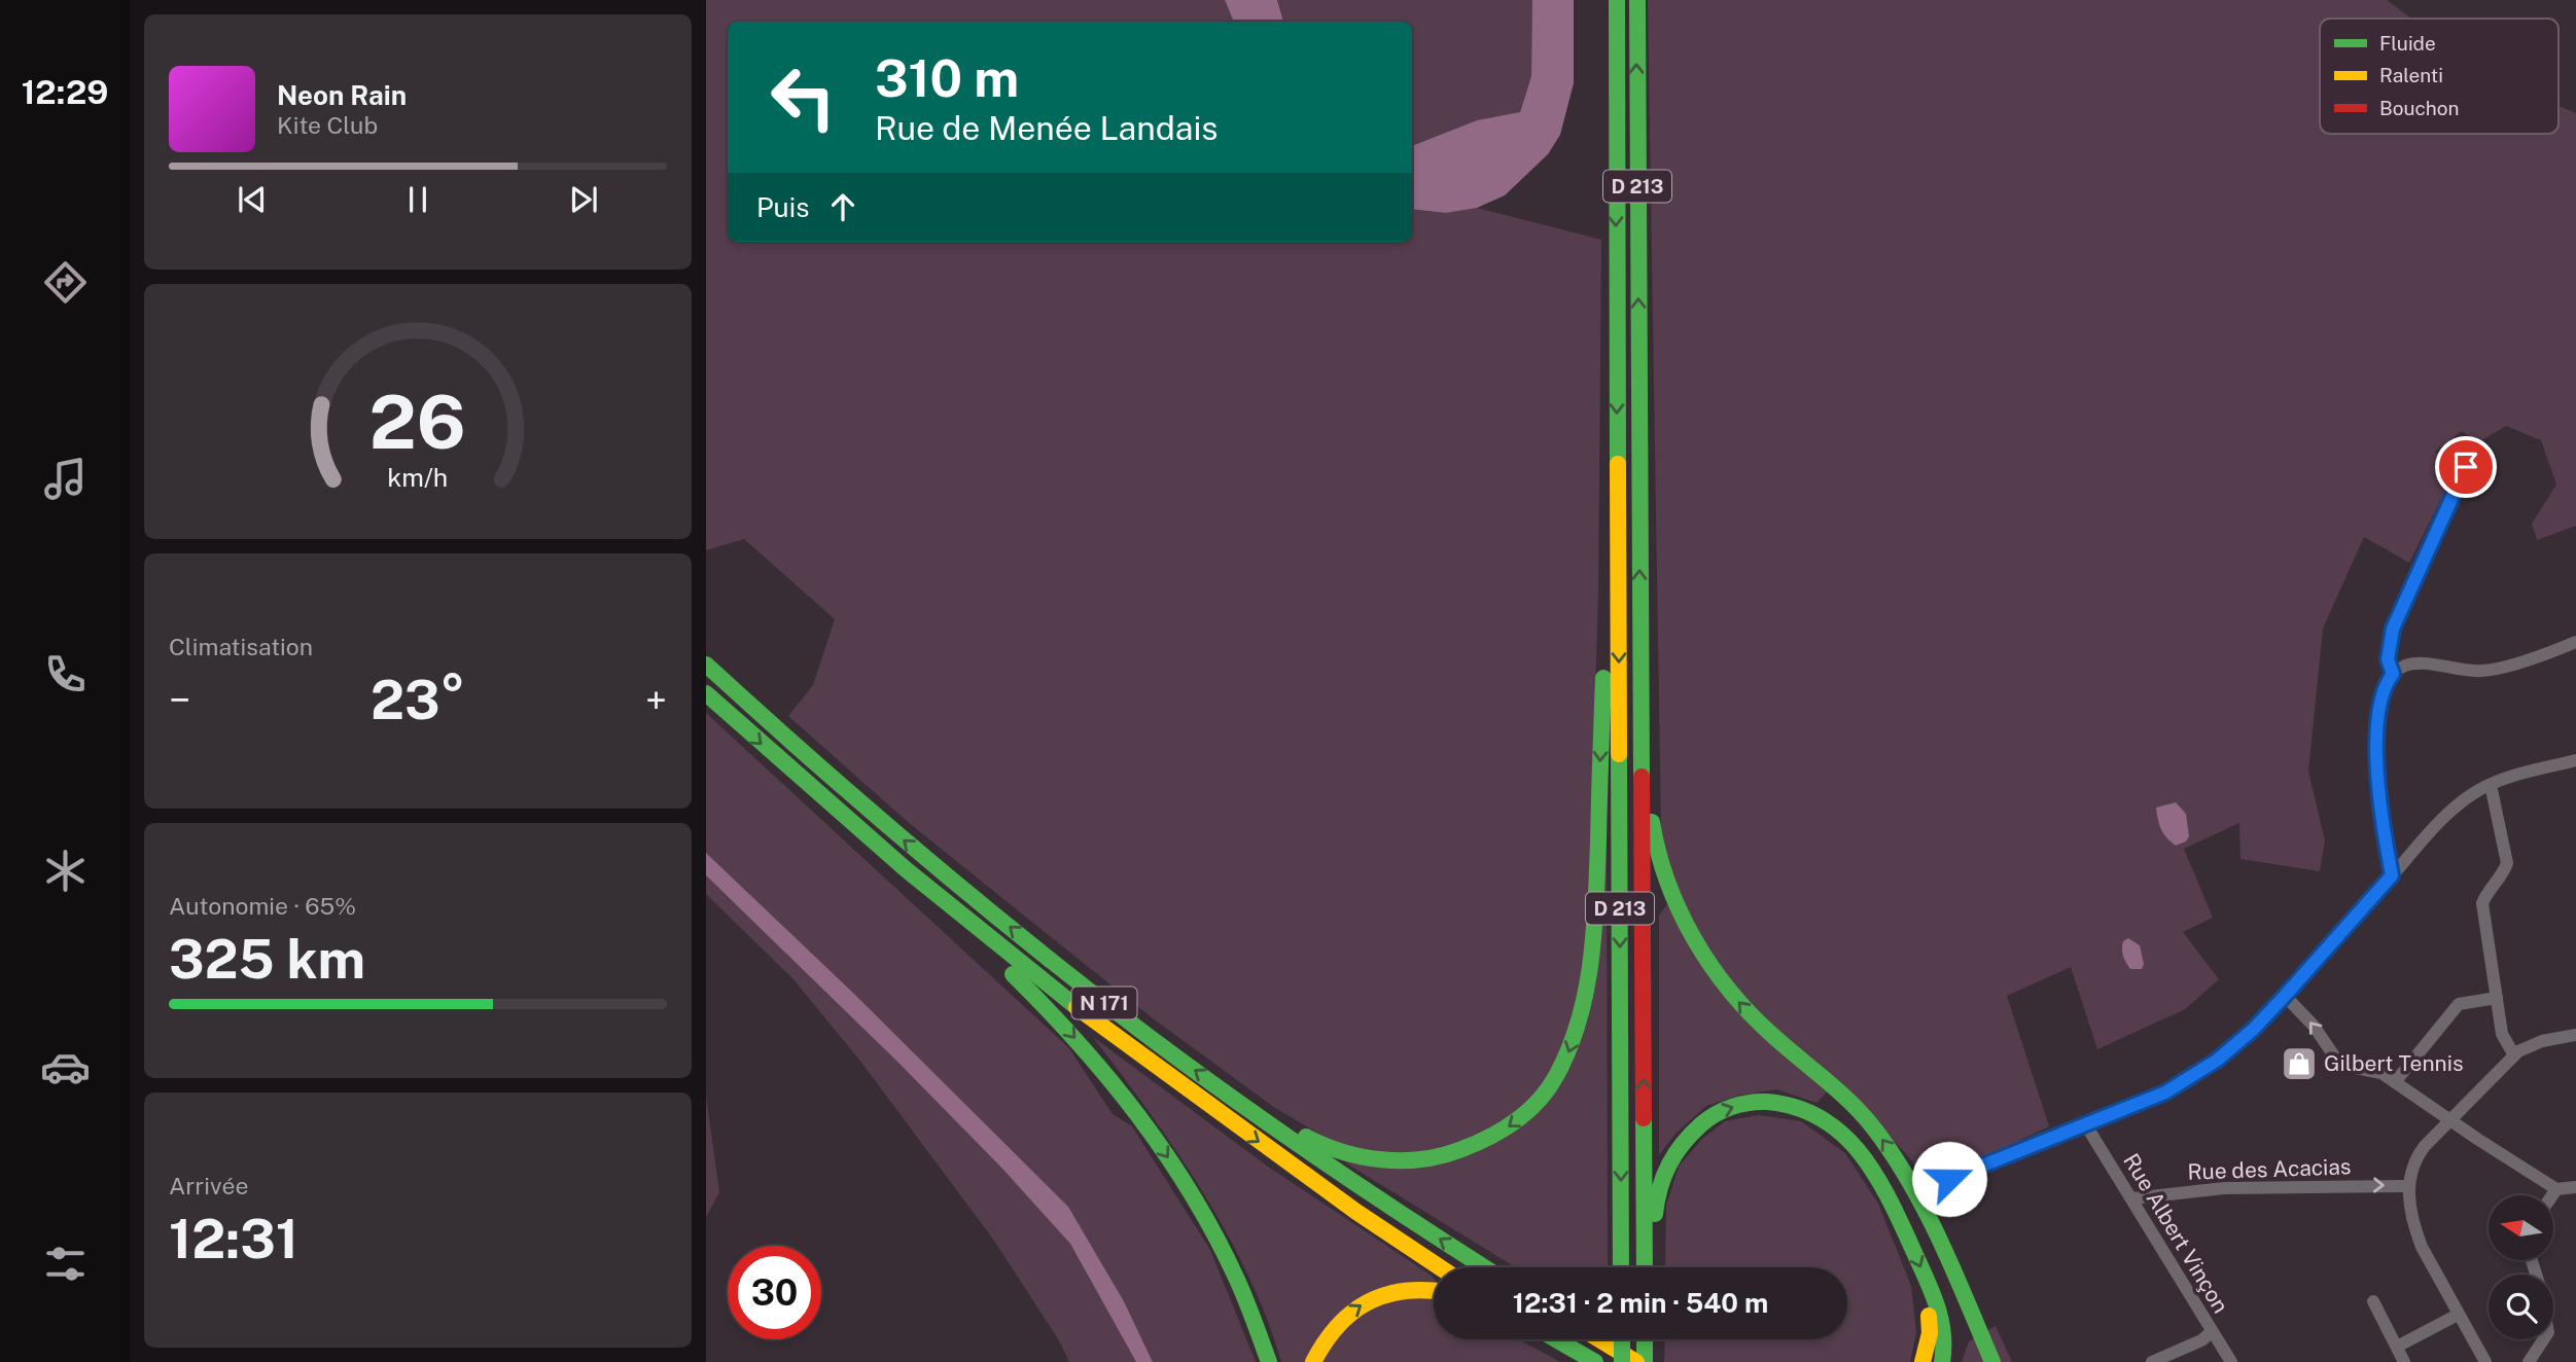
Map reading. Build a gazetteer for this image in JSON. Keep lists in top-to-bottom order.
{
  "streets": {
    "highway": ["D 213", "N 171"],
    "street": ["Rue des Acacias", "Rue Albert Vinçon"]
  },
  "crossings": [
    ["Rue des Acacias", "Rue Albert Vinçon"]
  ],
  "one_way": ["Rue des Acacias"],
  "places": {
    "shop": ["Gilbert Tennis"]
  },
  "legend": ["Fluide", "Ralenti", "Bouchon"],
  "north": "left",
  "page": {
    "tabs": "12:29",
    "turn": ["310 m", "Rue de Menée Landais"],
    "song": ["Neon Rain", "Kite Club"],
    "then": "Puis",
    "tile": [
      "Climatisation",
      ["Autonomie · 65%", "325 km"],
      ["Arrivée", "12:31"]
    ],
    "heat": ["−", "23°", "+"],
    "limit": "30",
    "trip": "12:31 · 2 min · 540 m",
    "gauge": ["26", "km/h"]
  }
}
